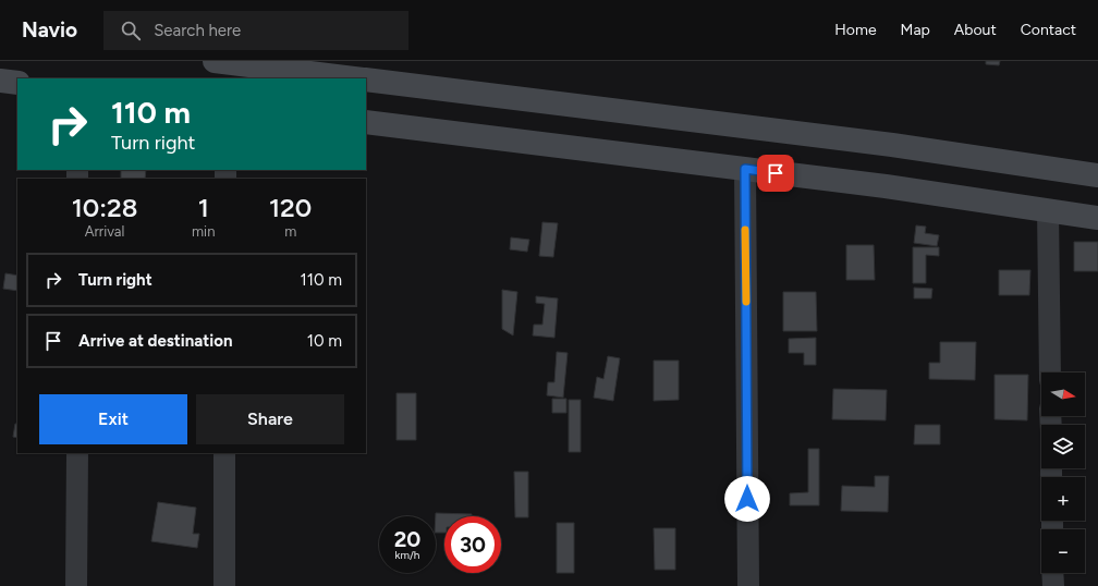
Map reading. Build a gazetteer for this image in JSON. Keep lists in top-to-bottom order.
{
  "north": "right",
  "page": {
    "header": "Navio",
    "search": "Search here",
    "nav": [
      "Home",
      "Map",
      "About",
      "Contact"
    ],
    "turn": ["110 m", "Turn right"],
    "eta": [
      "10:28",
      "Arrival",
      "1",
      "min",
      "120",
      "m"
    ],
    "list": [
      {
        "name": "Turn right",
        "value": "110 m"
      },
      {
        "name": "Arrive at destination",
        "value": "10 m"
      }
    ],
    "map_buttons": ["+", "−"],
    "buttons": ["Exit", "Share"],
    "speed": "20 km/h",
    "limit": "30"
  }
}
